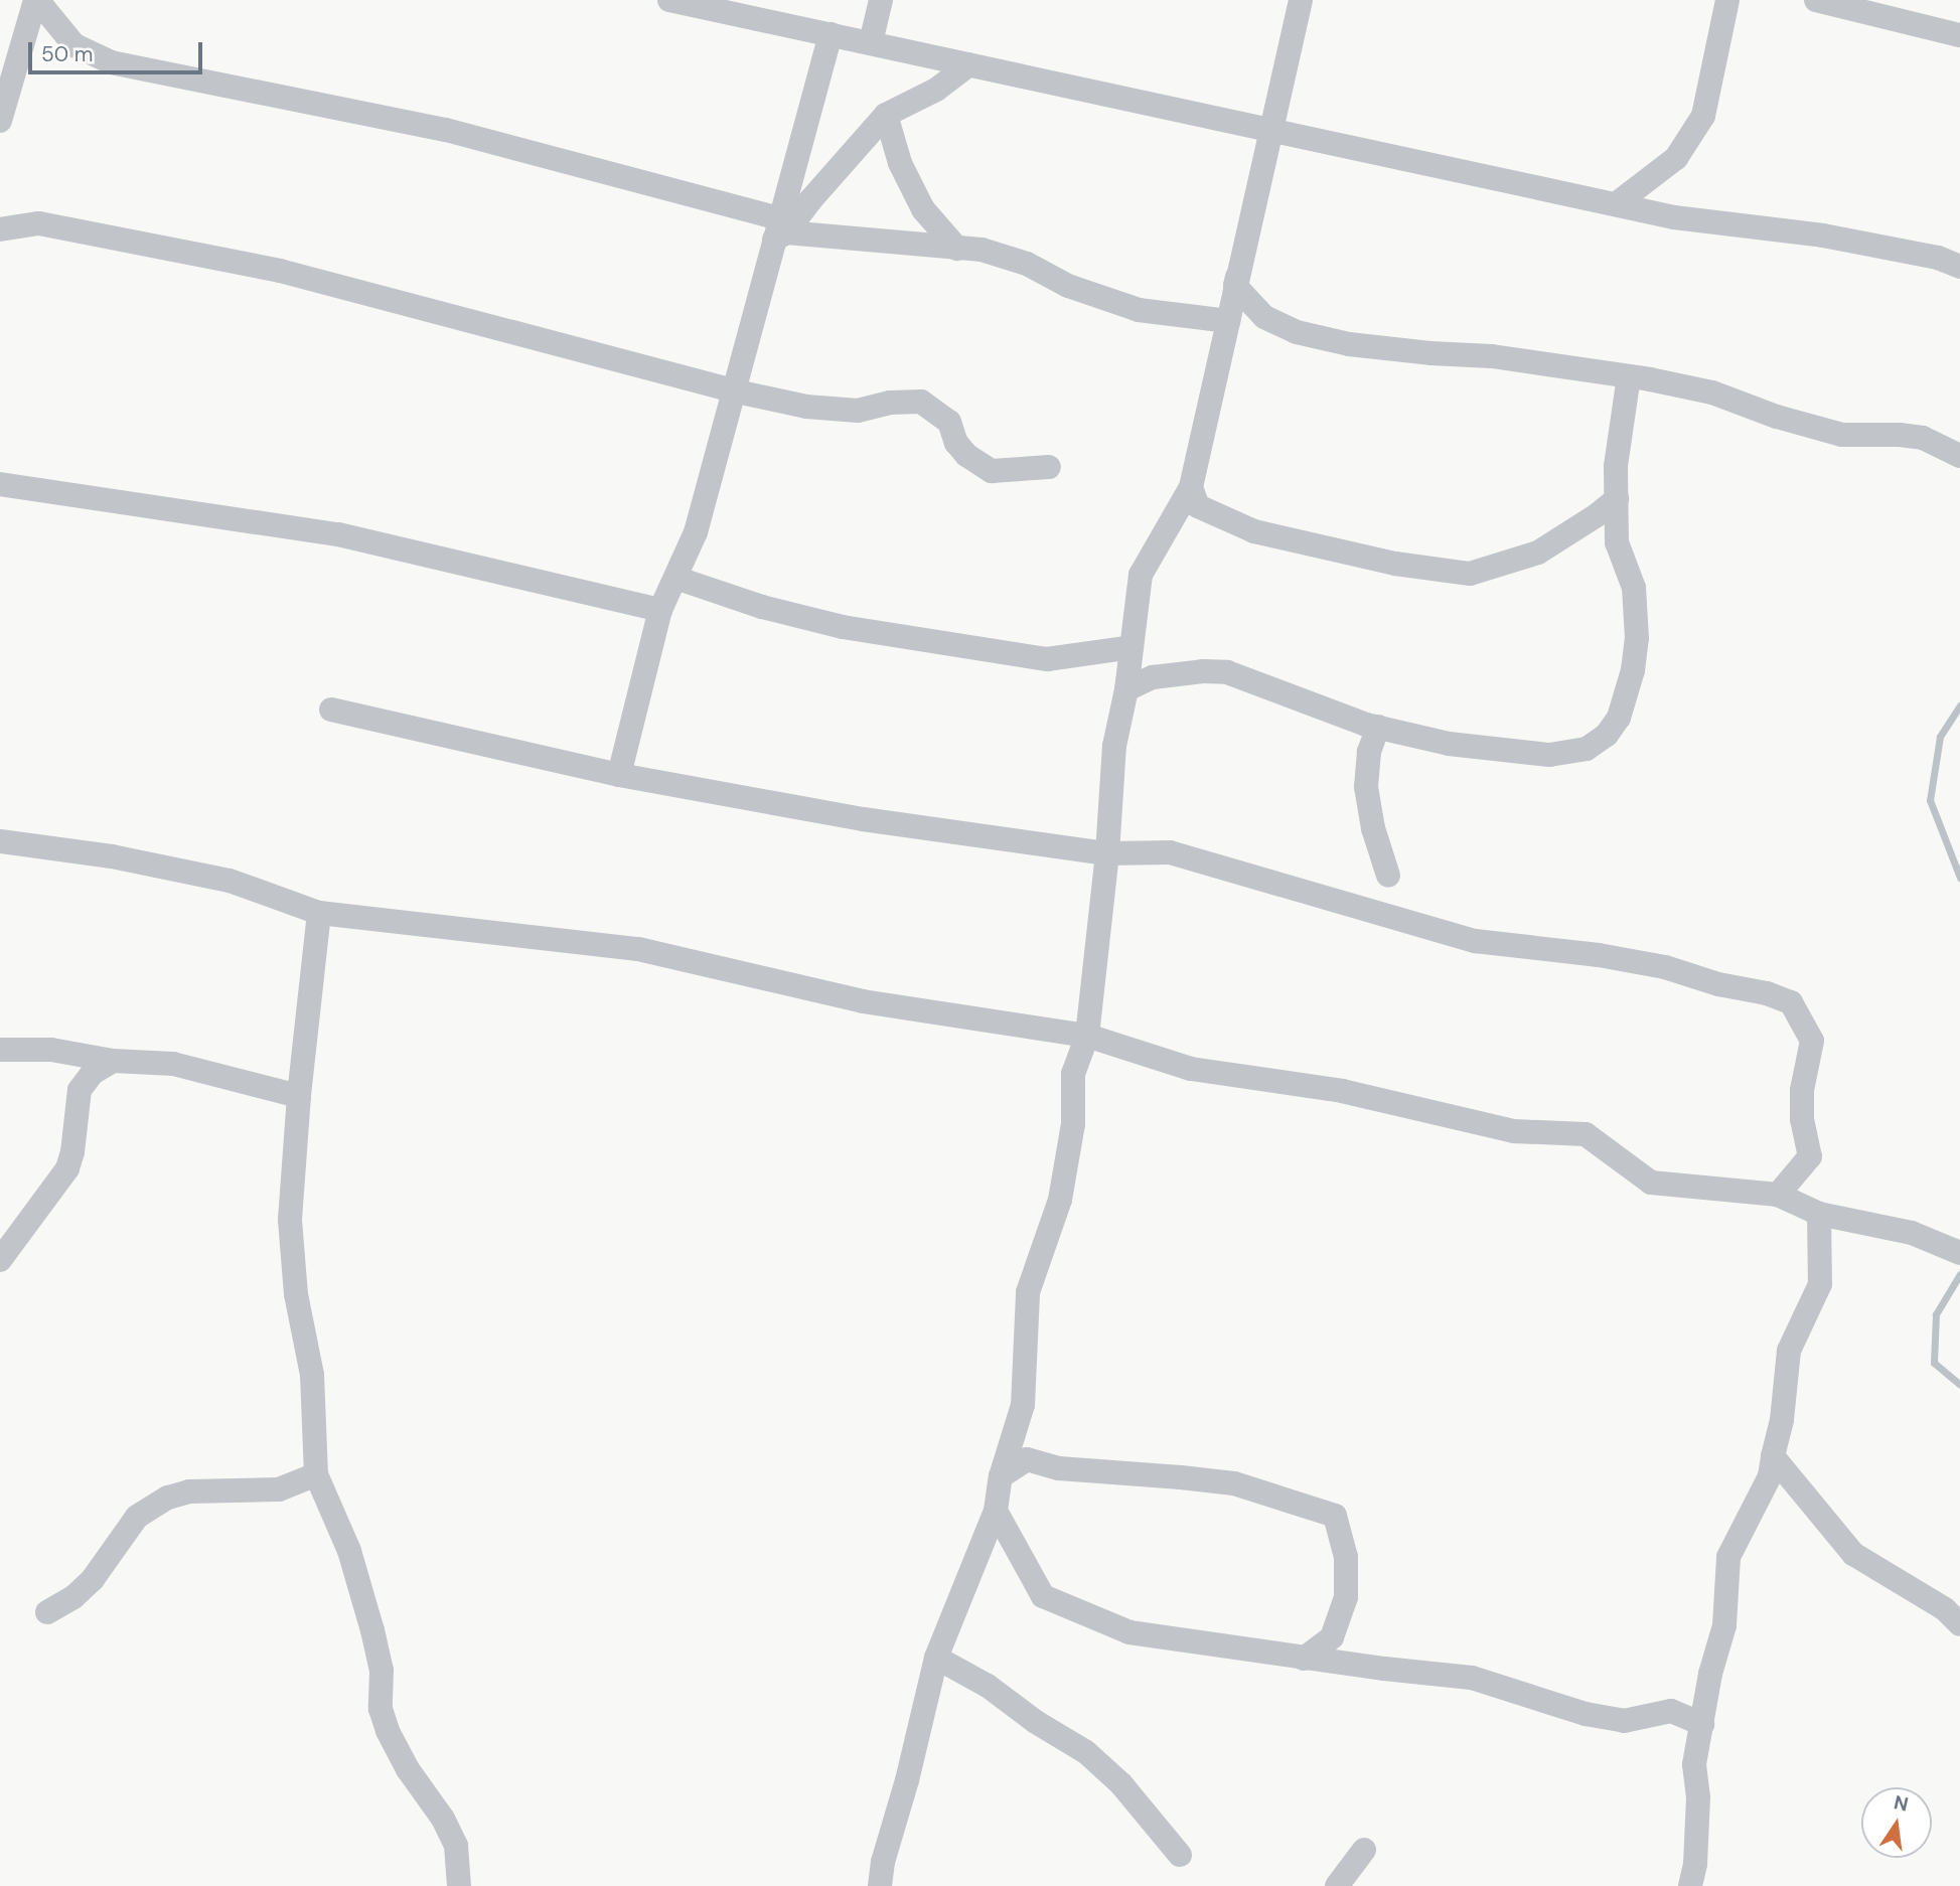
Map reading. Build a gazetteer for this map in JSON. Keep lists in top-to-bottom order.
{
  "scale_bar": "50 m",
  "north": "top"
}
